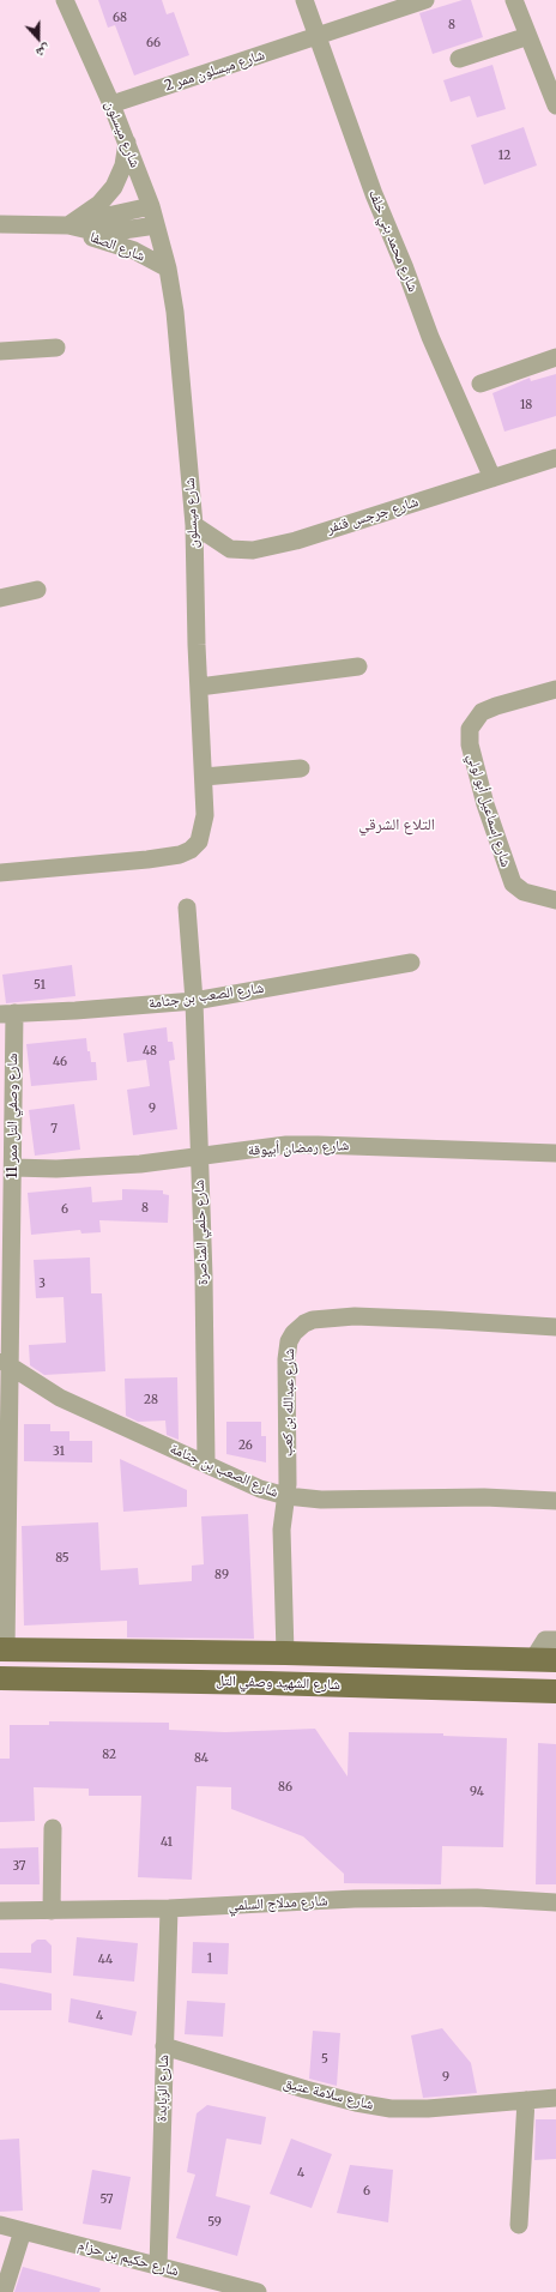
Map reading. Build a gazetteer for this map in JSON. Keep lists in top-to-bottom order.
{
  "streets": {
    "main road": ["شارع الشهيد وصفي التل"],
    "street": [
      "شارع ميسلون ممر 2",
      "شارع ميسلون",
      "شارع محمد بني خلف",
      "شارع الصفا",
      "شارع جرجس قنفر",
      "شارع إسماعيل أبو لولي",
      "شارع الصعب بن جثامة",
      "شارع وصفي التل ممر 11",
      "شارع رمضان أبيوقة",
      "شارع حلمي المناصرة",
      "شارع عبدالله بن كعب",
      "شارع مدلاج السلمي",
      "شارع الزبابدة",
      "شارع سلامة عتيق",
      "شارع حكيم بن حزام"
    ]
  },
  "crossings": [
    ["شارع ميسلون ممر 2", "شارع ميسلون"],
    ["شارع ميسلون ممر 2", "شارع محمد بني خلف"],
    ["شارع ميسلون", "شارع الصفا"],
    ["شارع ميسلون", "شارع جرجس قنفر"],
    ["شارع محمد بني خلف", "شارع جرجس قنفر"],
    ["شارع الصعب بن جثامة", "شارع وصفي التل ممر 11"],
    ["شارع الصعب بن جثامة", "شارع حلمي المناصرة"],
    ["شارع الصعب بن جثامة", "شارع عبدالله بن كعب"],
    ["شارع وصفي التل ممر 11", "شارع رمضان أبيوقة"],
    ["شارع وصفي التل ممر 11", "شارع الشهيد وصفي التل"],
    ["شارع رمضان أبيوقة", "شارع حلمي المناصرة"],
    ["شارع عبدالله بن كعب", "شارع الشهيد وصفي التل"],
    ["شارع مدلاج السلمي", "شارع الزبابدة"],
    ["شارع الزبابدة", "شارع سلامة عتيق"],
    ["شارع الزبابدة", "شارع حكيم بن حزام"]
  ],
  "districts": ["التلاع الشرقي"],
  "house_numbers": [
    "68",
    "8",
    "66",
    "12",
    "18",
    "51",
    "48",
    "46",
    "9",
    "7",
    "8",
    "6",
    "3",
    "28",
    "26",
    "31",
    "85",
    "89",
    "82",
    "84",
    "86",
    "94",
    "41",
    "37",
    "1",
    "44",
    "4",
    "5",
    "9",
    "4",
    "6",
    "57",
    "59"
  ],
  "north": "bottom"
}
